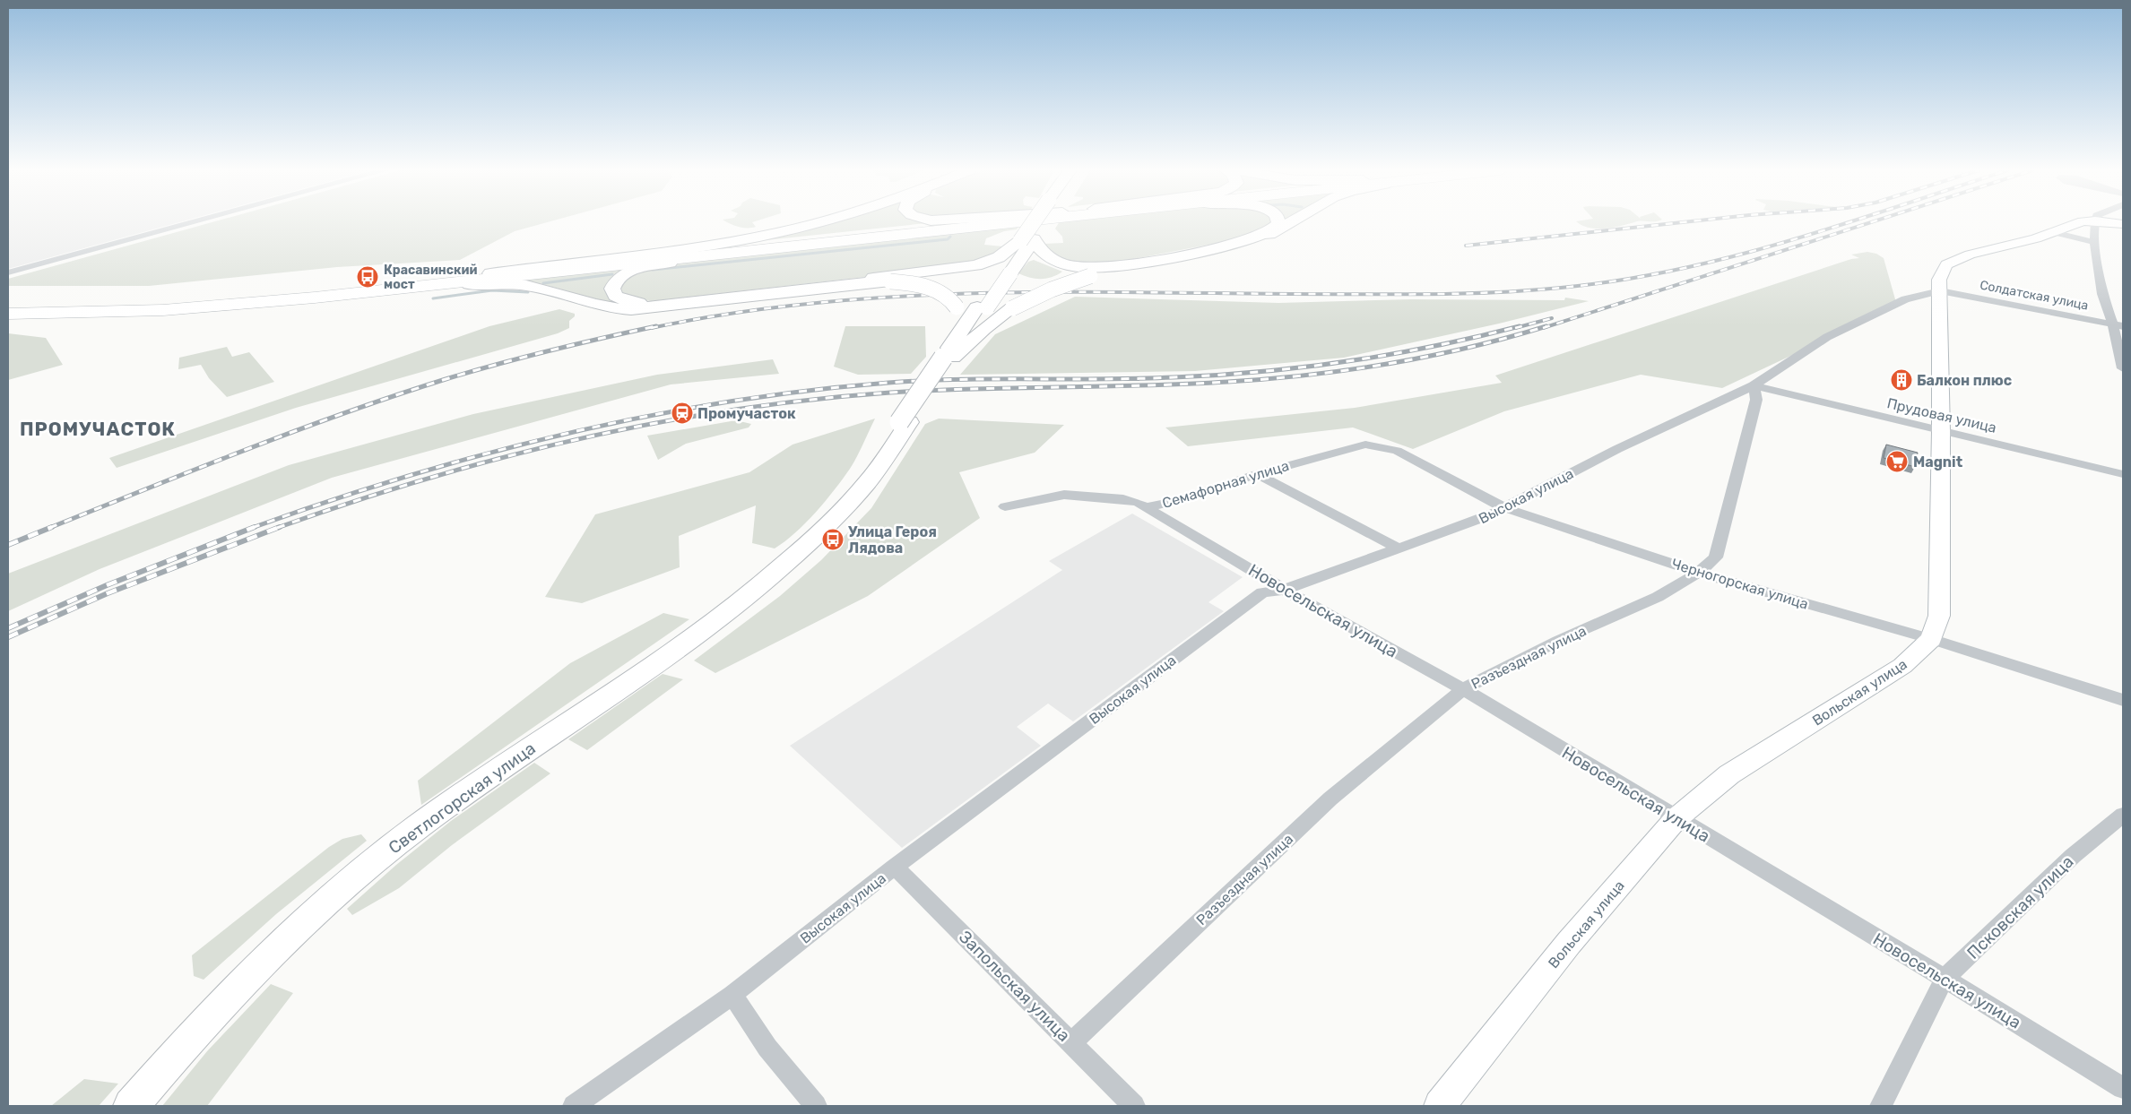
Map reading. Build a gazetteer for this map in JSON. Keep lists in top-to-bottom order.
{
  "streets": {
    "main road": ["Светлогорская улица"],
    "street": [
      "Солдатская улица",
      "Прудовая улица",
      "Семафорная улица",
      "Высокая улица",
      "Черногорская улица",
      "Новосельская улица",
      "Разъездная улица",
      "Вольская улица",
      "Псковская улица",
      "Запольская улица"
    ]
  },
  "crossings": [
    ["Солдатская улица", "Вольская улица"],
    ["Прудовая улица", "Высокая улица"],
    ["Прудовая улица", "Разъездная улица"],
    ["Прудовая улица", "Вольская улица"],
    ["Семафорная улица", "Черногорская улица"],
    ["Семафорная улица", "Новосельская улица"],
    ["Высокая улица", "Черногорская улица"],
    ["Высокая улица", "Новосельская улица"],
    ["Высокая улица", "Разъездная улица"],
    ["Высокая улица", "Запольская улица"],
    ["Черногорская улица", "Разъездная улица"],
    ["Черногорская улица", "Вольская улица"],
    ["Новосельская улица", "Разъездная улица"],
    ["Новосельская улица", "Вольская улица"],
    ["Новосельская улица", "Псковская улица"],
    ["Разъездная улица", "Запольская улица"]
  ],
  "districts": ["ПРОМУЧАСТОК"],
  "places": {
    "bus stop": ["Красавинский мост", "Улица Героя Лядова"],
    "building": ["Балкон плюс"],
    "station": ["Промучасток"],
    "supermarket": ["Magnit"]
  }
}
